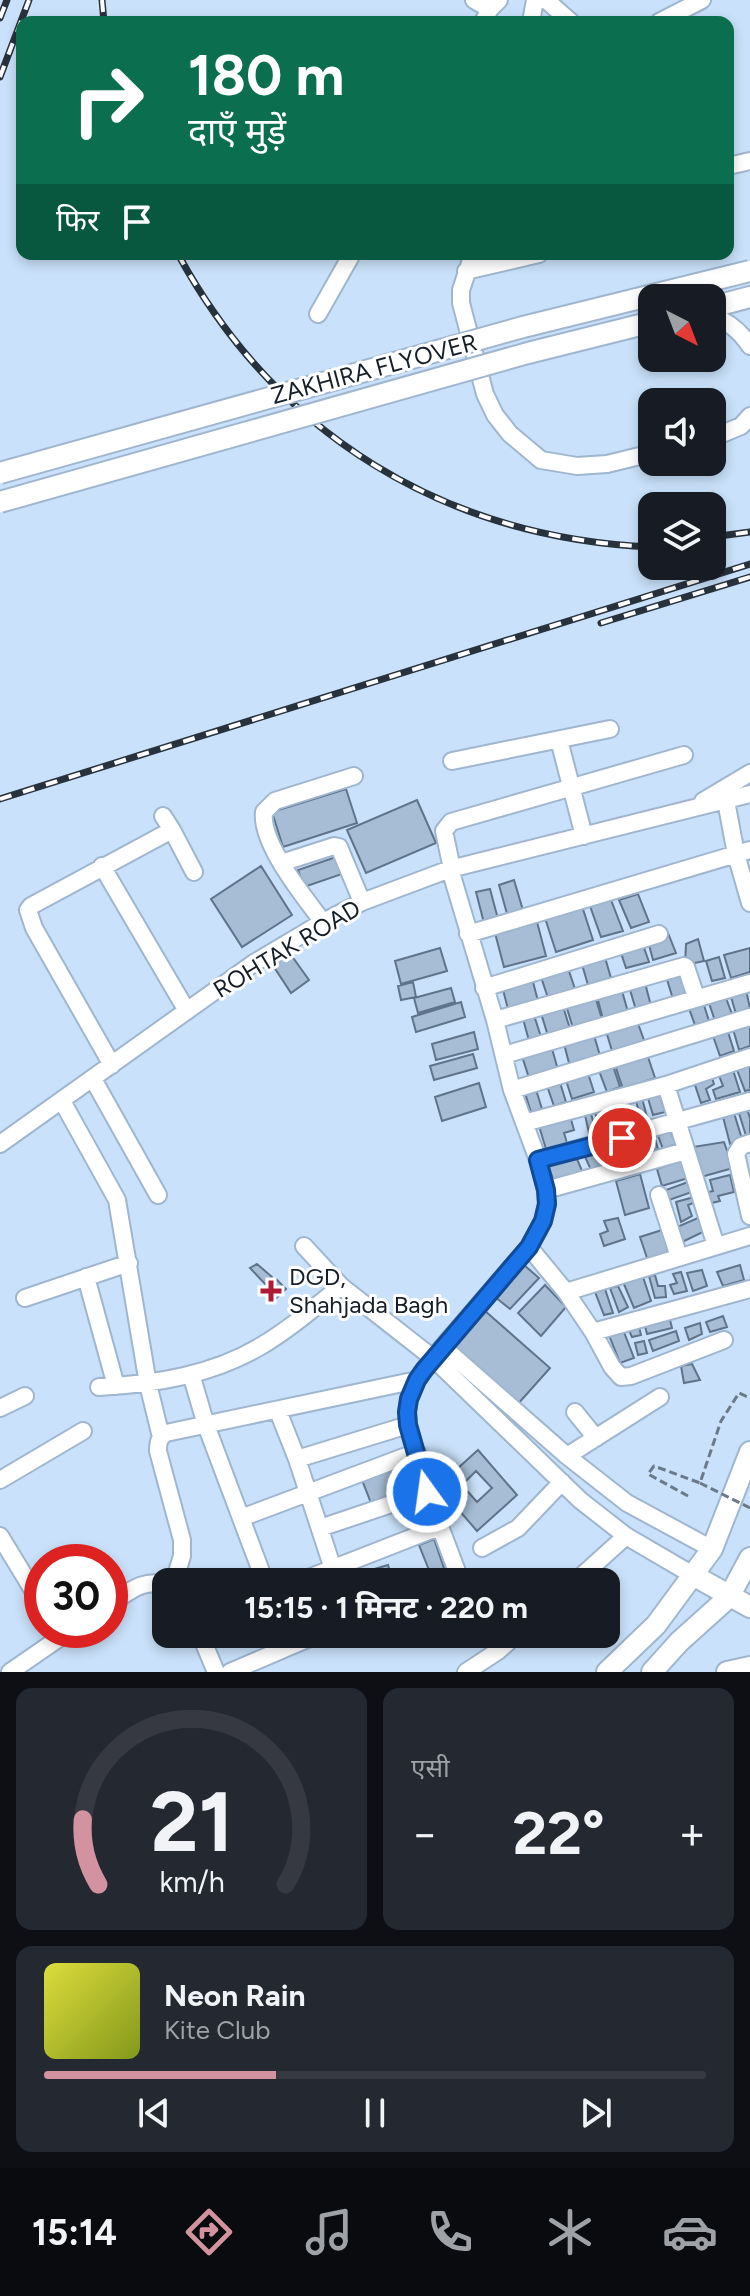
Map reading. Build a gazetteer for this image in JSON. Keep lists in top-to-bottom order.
{
  "streets": {
    "main road": ["ZAKHIRA FLYOVER"],
    "street": ["ROHTAK ROAD"]
  },
  "places": {
    "health": ["DGD, Shahjada Bagh"]
  },
  "north": "bottom right",
  "page": {
    "turn": ["180 m", "दाएँ मुड़ें"],
    "then": "फिर",
    "limit": "30",
    "trip": "15:15 · 1 मिनट · 220 m",
    "tile": "एसी",
    "heat": ["−", "22°", "+"],
    "song": ["Neon Rain", "Kite Club"],
    "tabs": "15:14",
    "gauge": ["21", "km/h"]
  }
}
